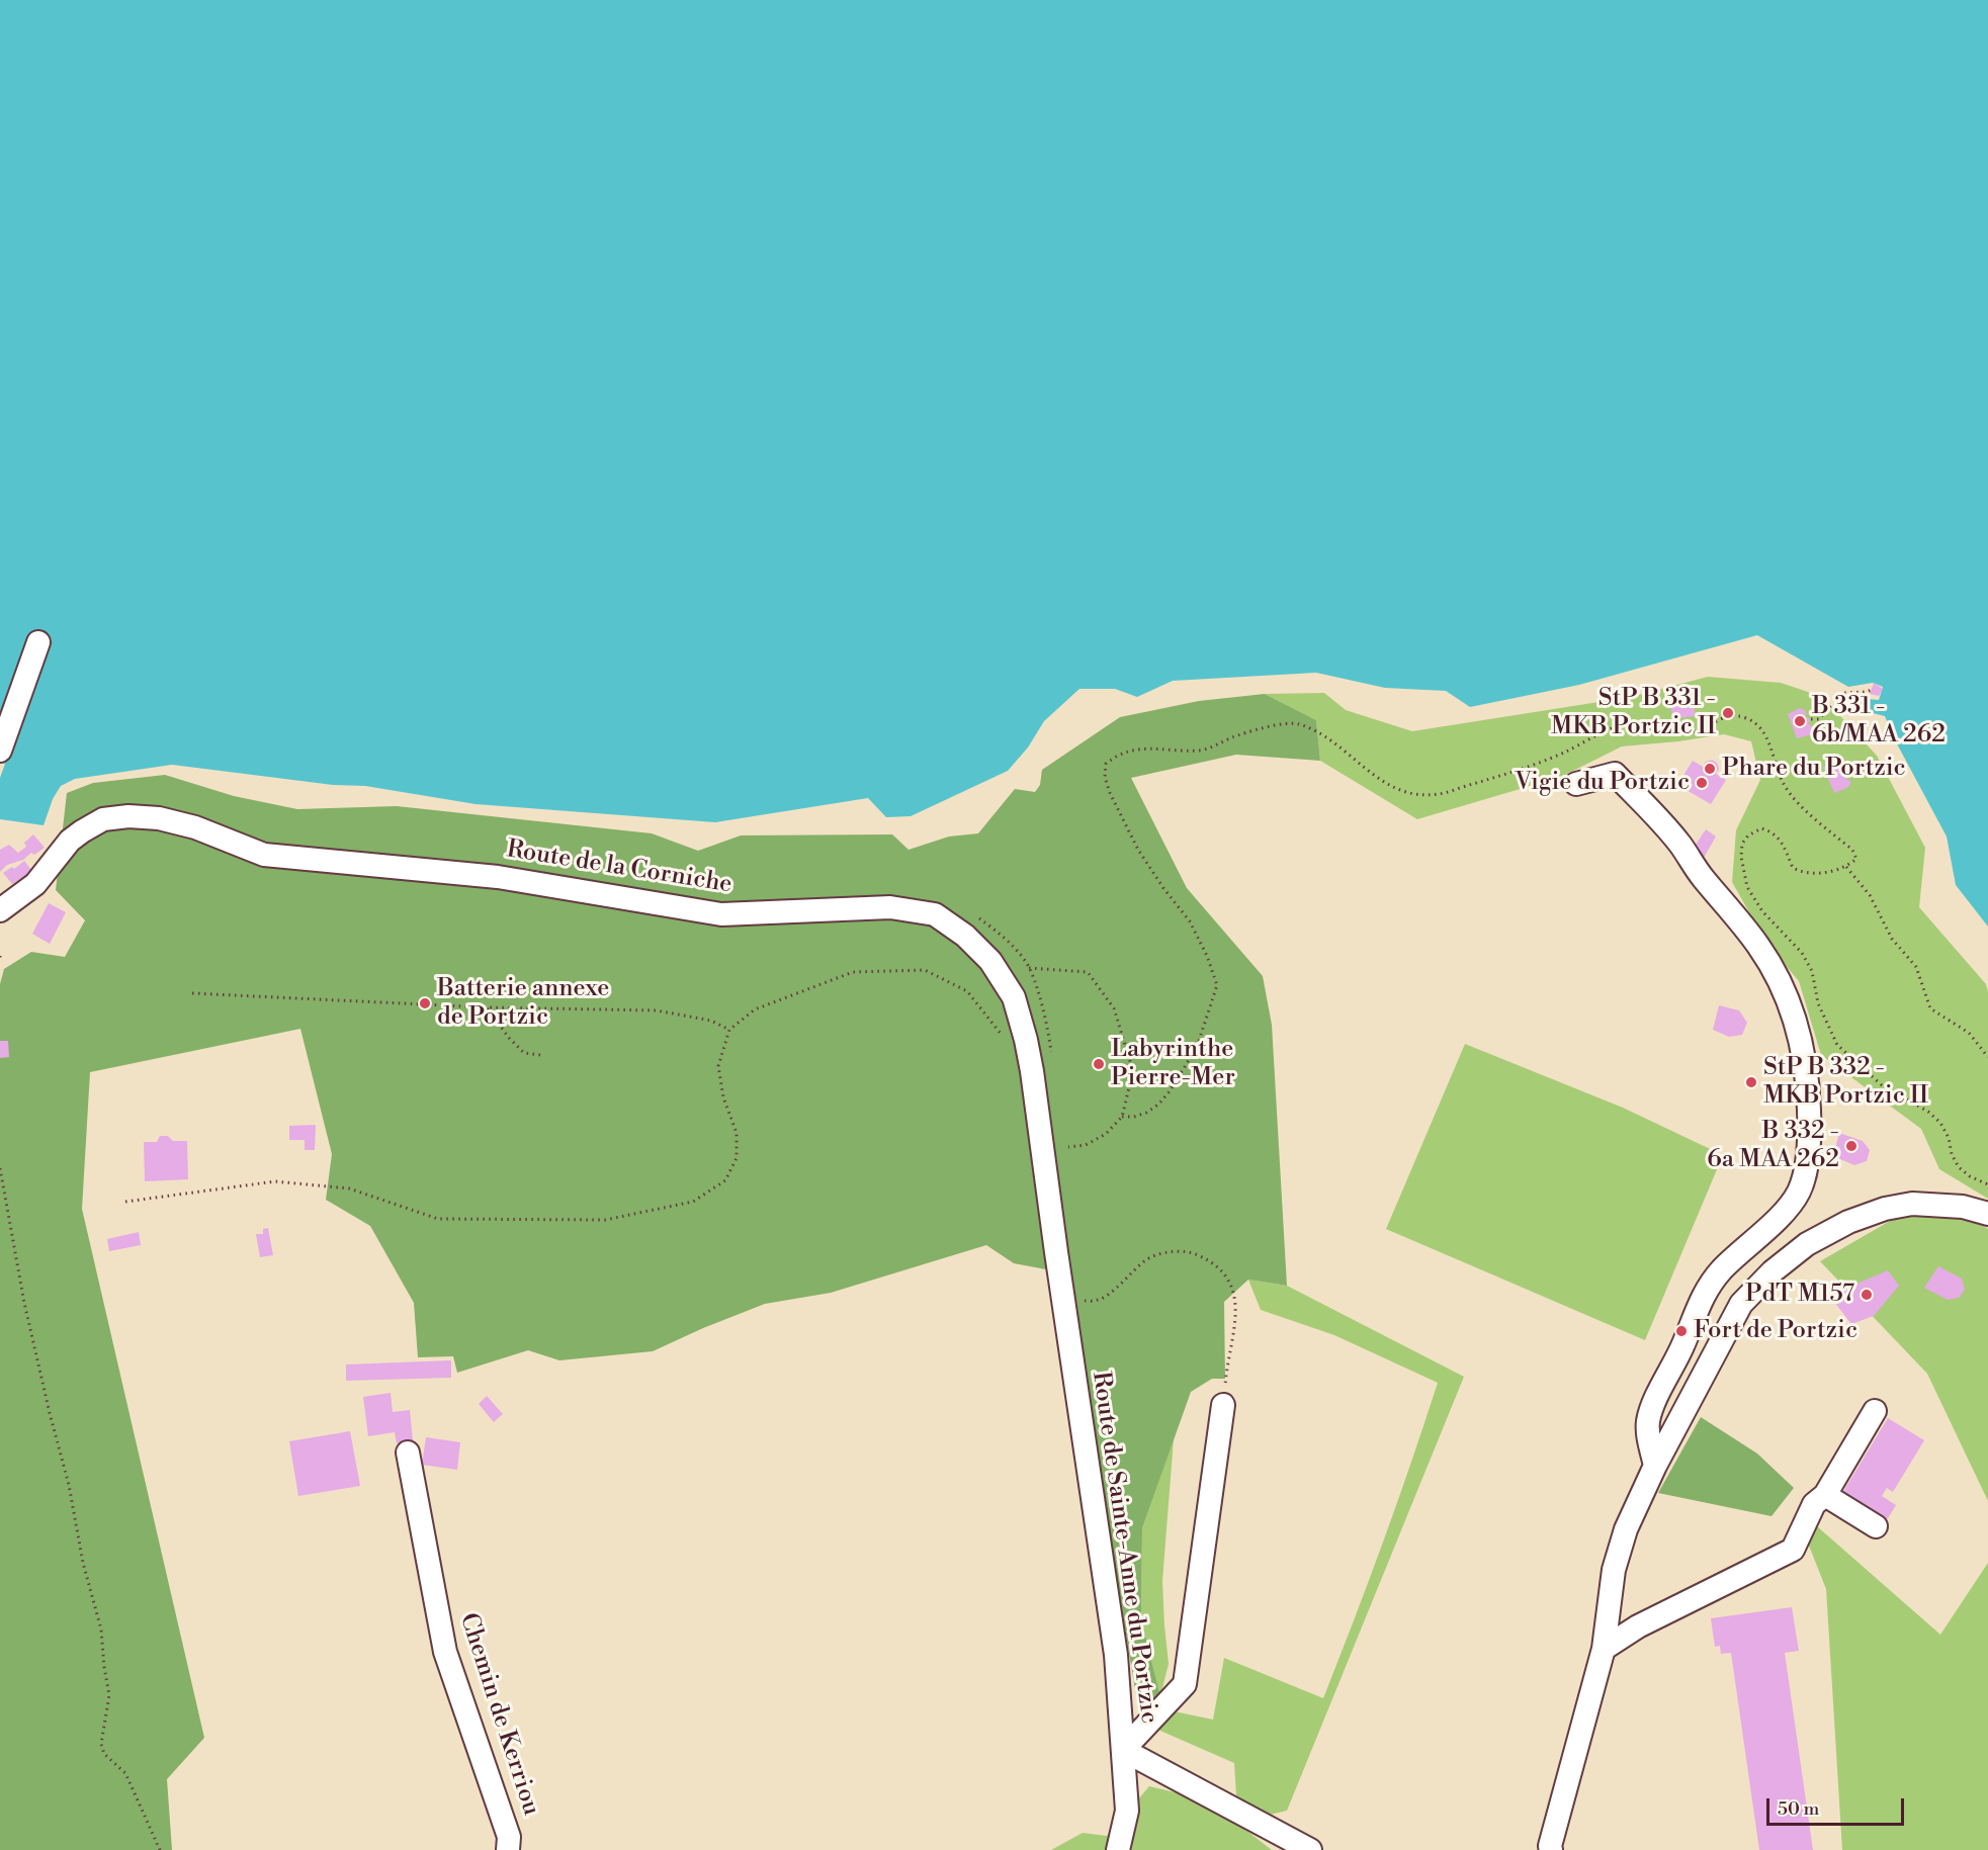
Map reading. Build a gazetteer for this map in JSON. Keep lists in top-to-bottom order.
{
  "streets": {
    "street": ["Route de la Corniche", "Route de Sainte-Anne du Portzic", "Chemin de Kerriou"]
  },
  "crossings": [
    ["Route de la Corniche", "Route de Sainte-Anne du Portzic"]
  ],
  "places": [
    "StP B 331 - MKB Portzic II",
    "B 331 - 6b/MAA 262",
    "Phare du Portzic",
    "Vigie du Portzic",
    "Batterie annexe de Portzic",
    "Labyrinthe Pierre-Mer",
    "StP B 332 - MKB Portzic II",
    "B 332 - 6a MAA 262",
    "PdT M157",
    "Fort de Portzic"
  ],
  "scale_bar": "50 m"
}
